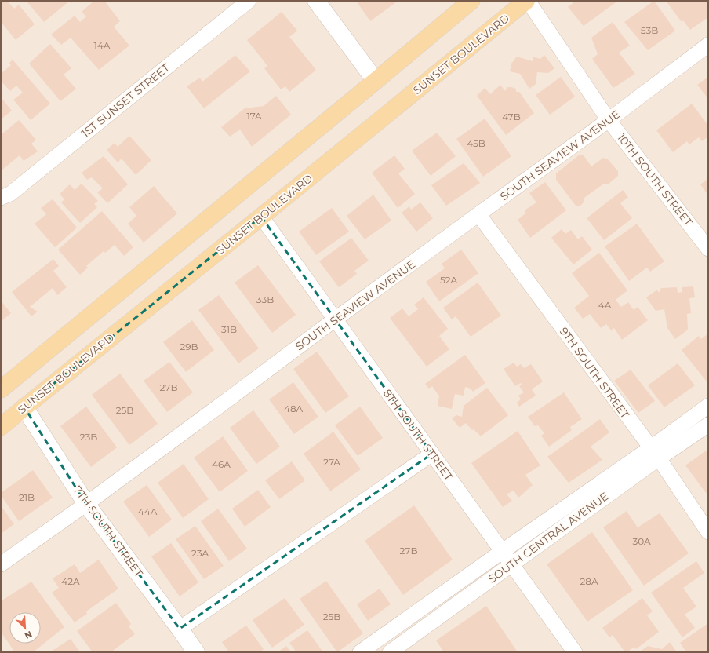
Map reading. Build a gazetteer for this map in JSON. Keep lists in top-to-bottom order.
{
  "streets": {
    "main road": ["SUNSET BOULEVARD"],
    "street": [
      "1ST SUNSET STREET",
      "SOUTH SEAVIEW AVENUE",
      "10TH SOUTH STREET",
      "9TH SOUTH STREET",
      "8TH SOUTH STREET",
      "7TH SOUTH STREET",
      "SOUTH CENTRAL AVENUE"
    ]
  },
  "crossings": [
    ["SUNSET BOULEVARD", "10TH SOUTH STREET"],
    ["SUNSET BOULEVARD", "8TH SOUTH STREET"],
    ["SUNSET BOULEVARD", "7TH SOUTH STREET"],
    ["SOUTH SEAVIEW AVENUE", "10TH SOUTH STREET"],
    ["SOUTH SEAVIEW AVENUE", "9TH SOUTH STREET"],
    ["SOUTH SEAVIEW AVENUE", "8TH SOUTH STREET"],
    ["SOUTH SEAVIEW AVENUE", "7TH SOUTH STREET"],
    ["9TH SOUTH STREET", "SOUTH CENTRAL AVENUE"],
    ["8TH SOUTH STREET", "SOUTH CENTRAL AVENUE"]
  ],
  "house_numbers": [
    "53B",
    "14A",
    "17A",
    "47B",
    "45B",
    "52A",
    "33B",
    "4A",
    "31B",
    "29B",
    "27B",
    "48A",
    "25B",
    "23B",
    "27A",
    "46A",
    "21B",
    "44A",
    "30A",
    "27B",
    "23A",
    "42A",
    "28A",
    "25B"
  ],
  "north": "bottom right"
}
